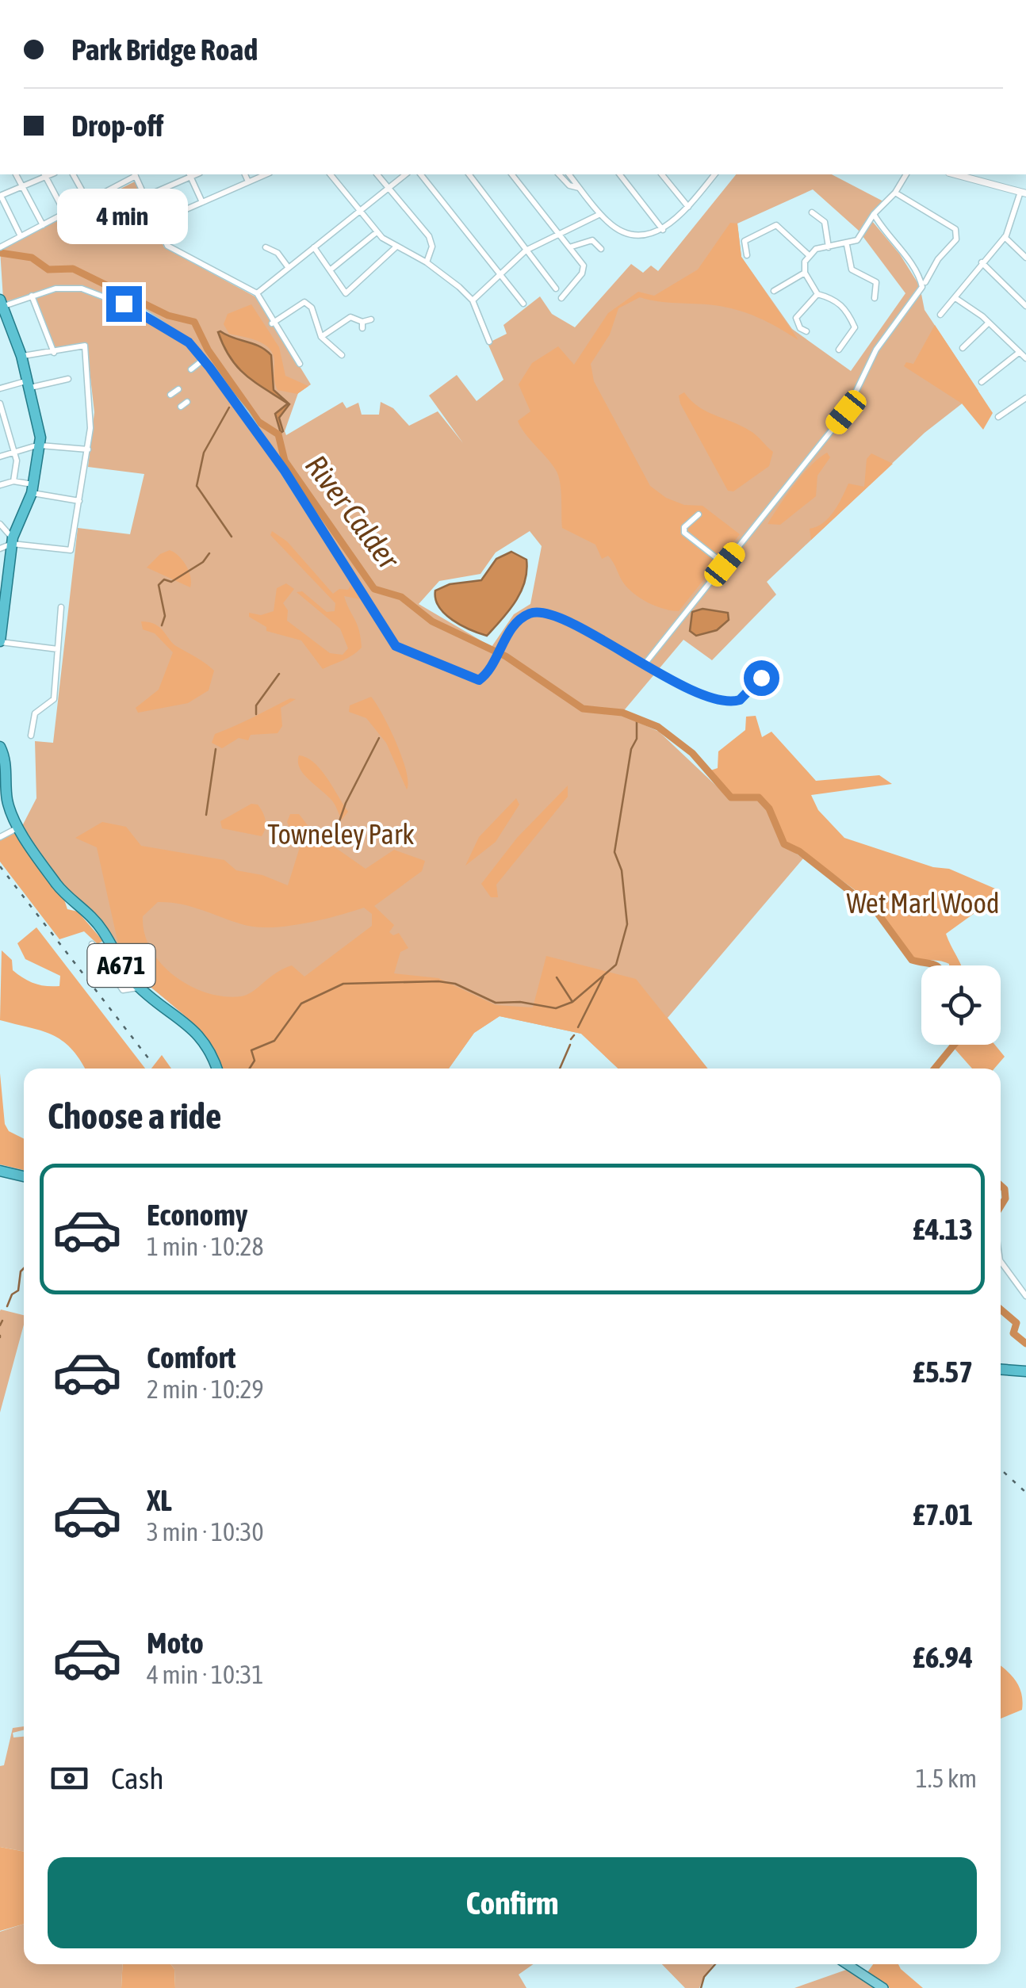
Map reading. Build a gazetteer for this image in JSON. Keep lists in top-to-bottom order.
{
  "streets": {
    "highway": ["A671"]
  },
  "water": ["River Calder"],
  "parks": ["Towneley Park", "Wet Marl Wood"],
  "page": {
    "banner": ["Park Bridge Road", "Drop-off"],
    "bubble": "4 min",
    "heading": "Choose a ride",
    "list": [
      {
        "name": "Economy",
        "note": "1 min · 10:28",
        "value": "£4.13"
      },
      {
        "name": "Comfort",
        "note": "2 min · 10:29",
        "value": "£5.57"
      },
      {
        "name": "XL",
        "note": "3 min · 10:30",
        "value": "£7.01"
      },
      {
        "name": "Moto",
        "note": "4 min · 10:31",
        "value": "£6.94"
      }
    ],
    "pay": ["Cash", "1.5 km"],
    "buttons": "Confirm"
  }
}
